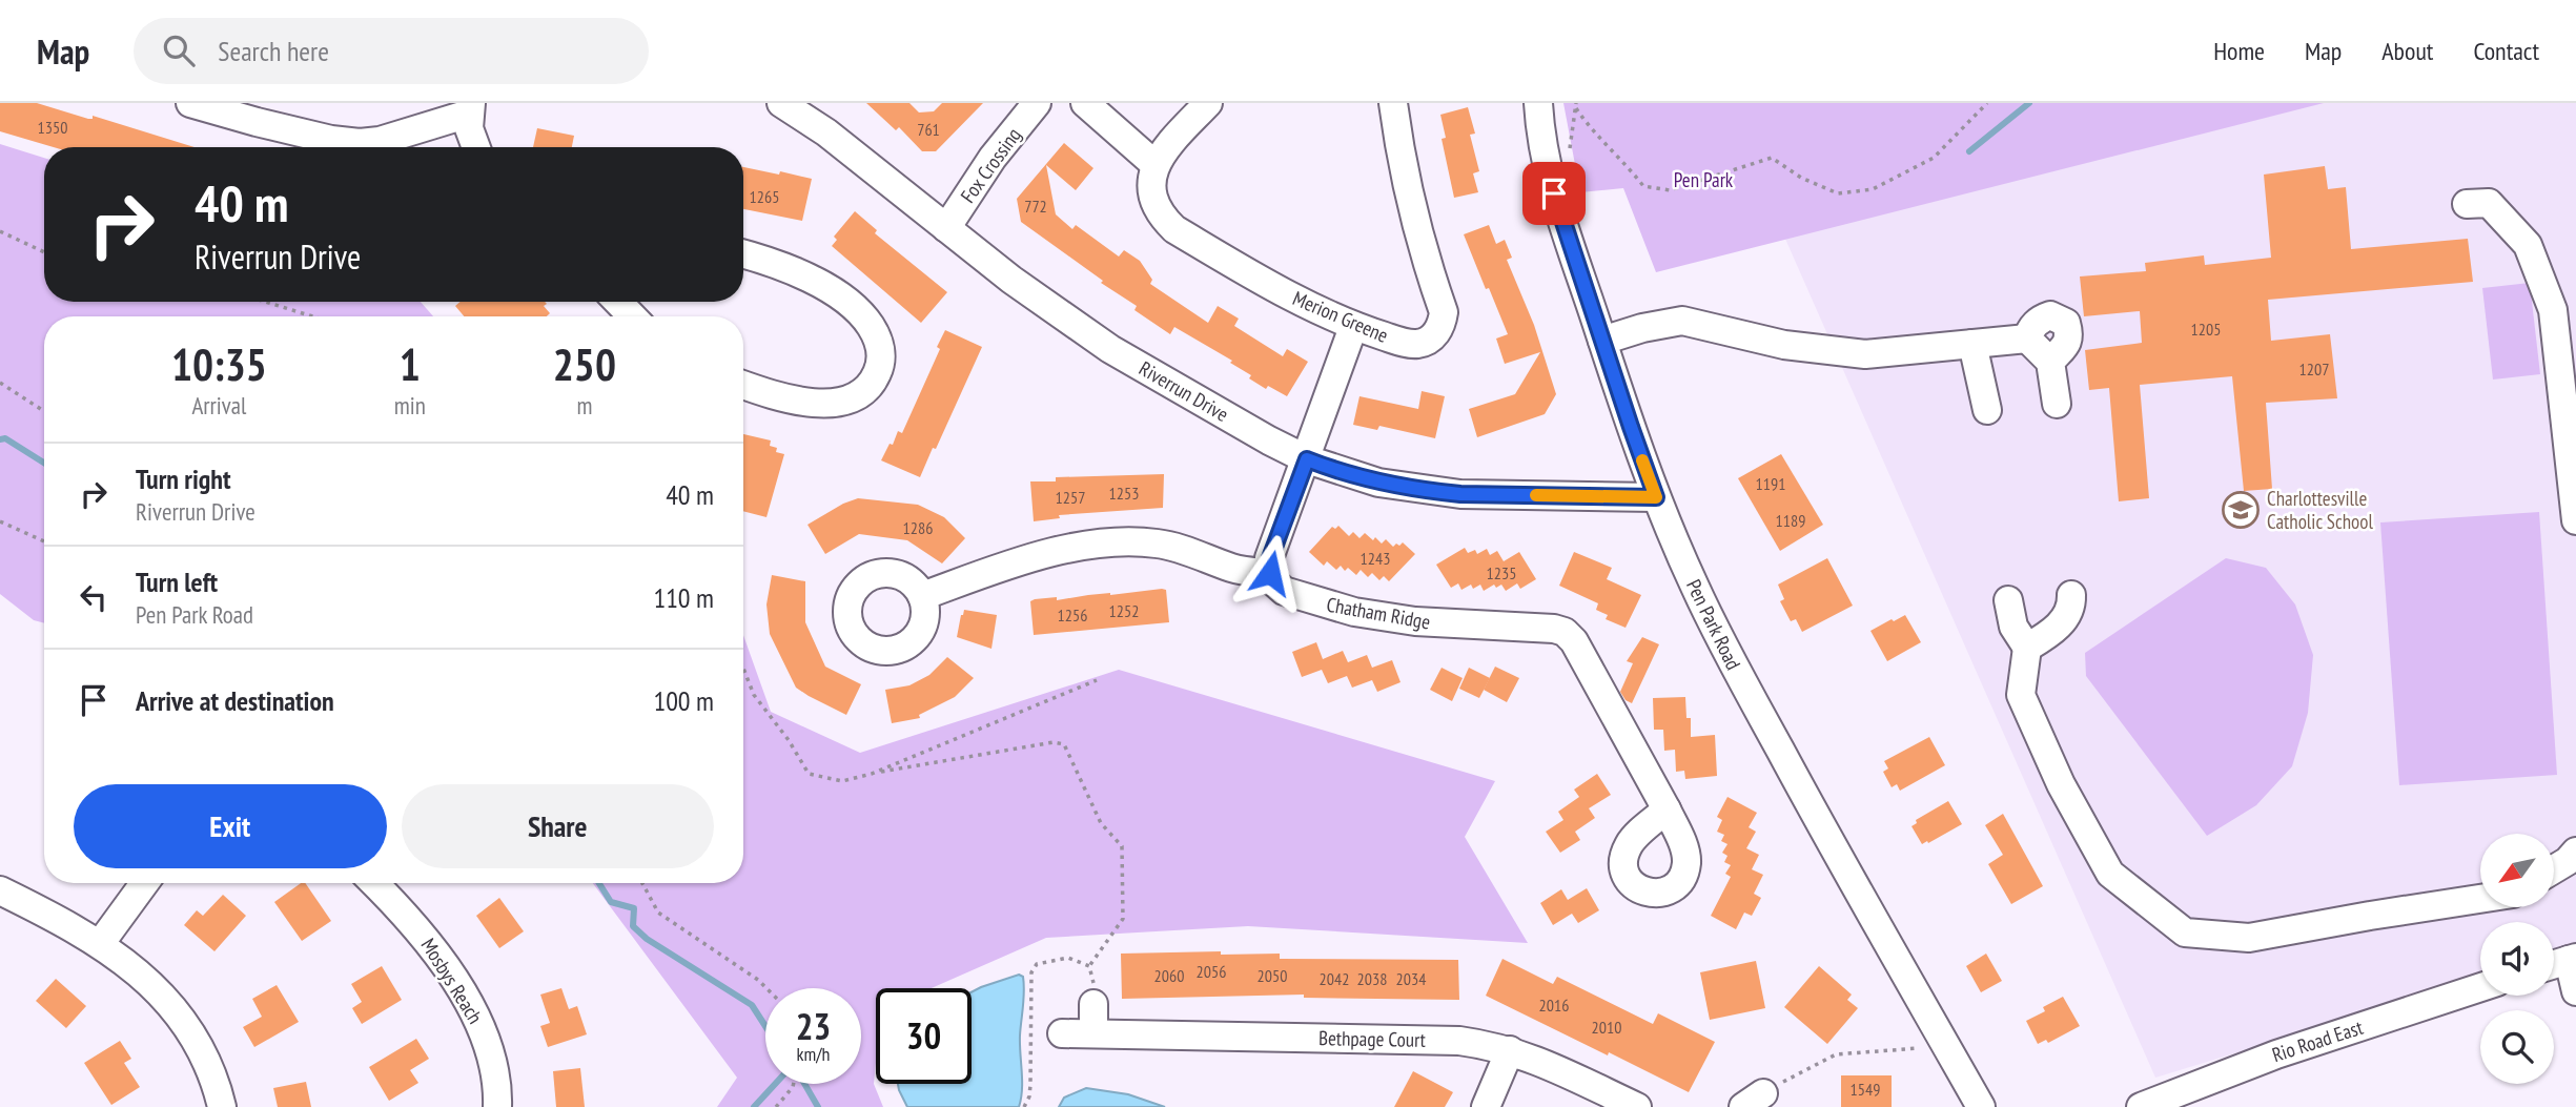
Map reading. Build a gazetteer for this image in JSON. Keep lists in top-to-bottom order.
{
  "streets": {
    "street": [
      "Fox Crossing",
      "Merion Greene",
      "Riverrun Drive",
      "Chatham Ridge",
      "Pen Park Road",
      "Mosbys Reach",
      "Bethpage Court",
      "Rio Road East"
    ]
  },
  "crossings": [
    ["Fox Crossing", "Riverrun Drive"],
    ["Riverrun Drive", "Pen Park Road"]
  ],
  "parks": ["Pen Park"],
  "places": {
    "school or university": ["Charlottesville Catholic School"]
  },
  "house_numbers": [
    "1350",
    "761",
    "1265",
    "772",
    "1205",
    "1207",
    "1191",
    "1253",
    "1257",
    "1189",
    "1286",
    "1243",
    "1235",
    "1252",
    "1256",
    "2056",
    "2060",
    "2050",
    "2042",
    "2038",
    "2034",
    "2016",
    "2010",
    "1549"
  ],
  "north": "bottom left",
  "page": {
    "header": "Map",
    "search": "Search here",
    "nav": [
      "Home",
      "Map",
      "About",
      "Contact"
    ],
    "turn": ["40 m", "Riverrun Drive"],
    "eta": [
      "10:35",
      "Arrival",
      "1",
      "min",
      "250",
      "m"
    ],
    "list": [
      {
        "name": "Turn right",
        "note": "Riverrun Drive",
        "value": "40 m"
      },
      {
        "name": "Turn left",
        "note": "Pen Park Road",
        "value": "110 m"
      },
      {
        "name": "Arrive at destination",
        "value": "100 m"
      }
    ],
    "buttons": ["Exit", "Share"],
    "speed": "23 km/h",
    "limit": "30"
  }
}
